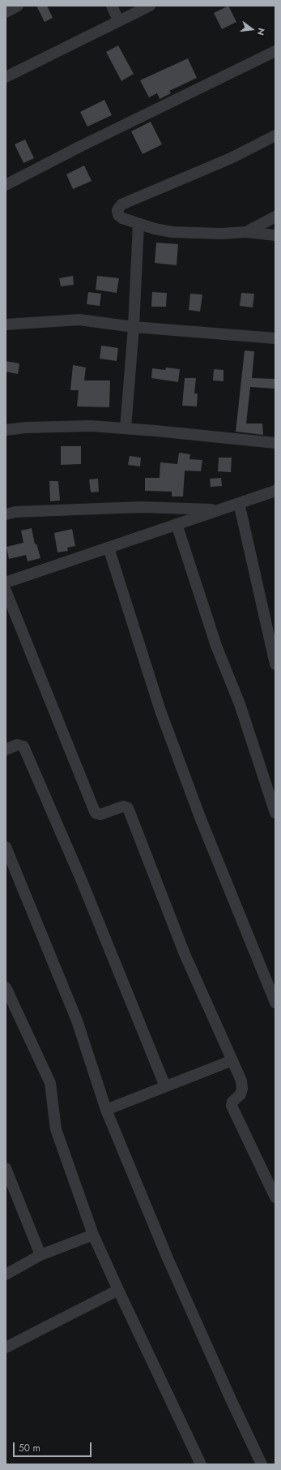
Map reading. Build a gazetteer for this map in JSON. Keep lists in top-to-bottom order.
{
  "scale_bar": "50 m",
  "north": "right"
}
